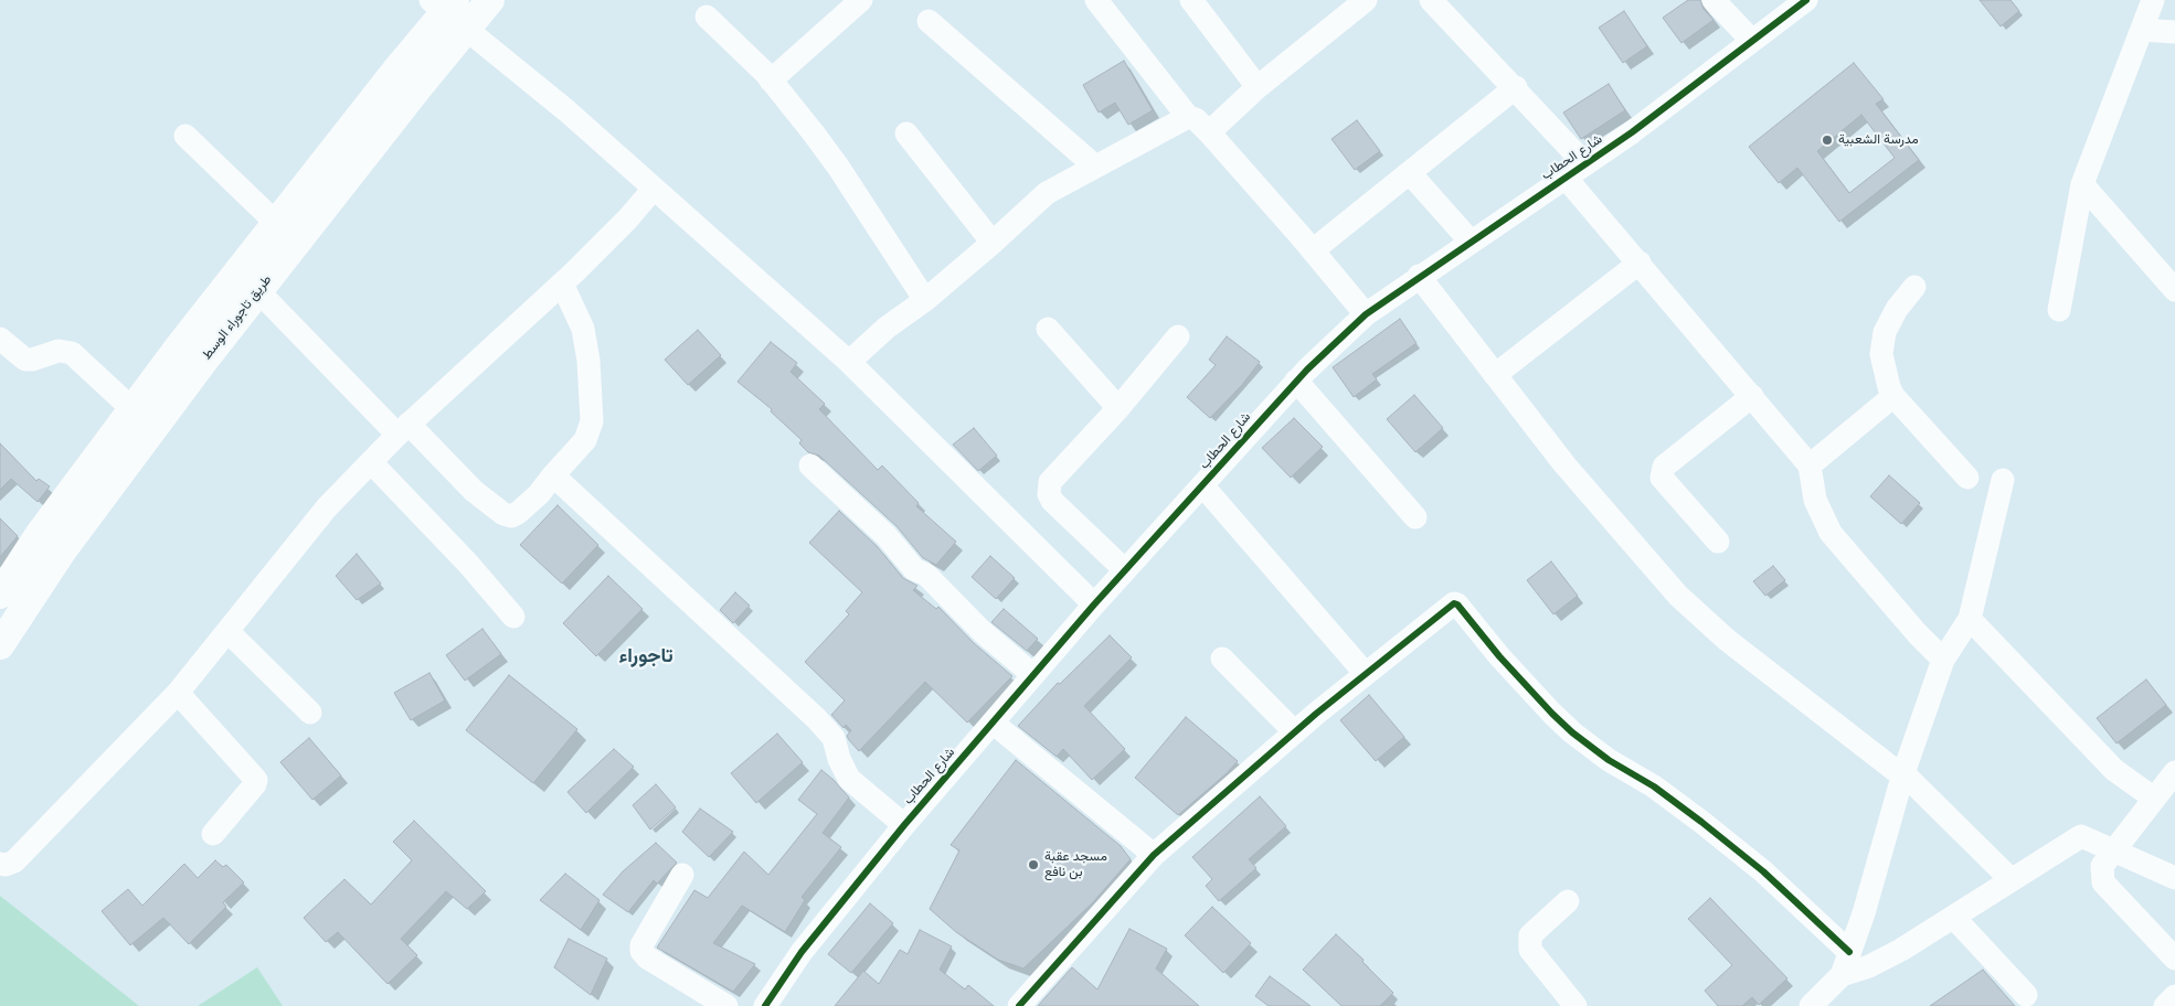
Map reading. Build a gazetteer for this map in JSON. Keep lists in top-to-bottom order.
{
  "streets": {
    "main road": ["طريق تاجوراء الوسط"],
    "street": ["شارع الحطاب"]
  },
  "districts": ["تاجوراء"],
  "places": ["مدرسة الشعبية", "مسجد عقبة بن نافع"]
}
